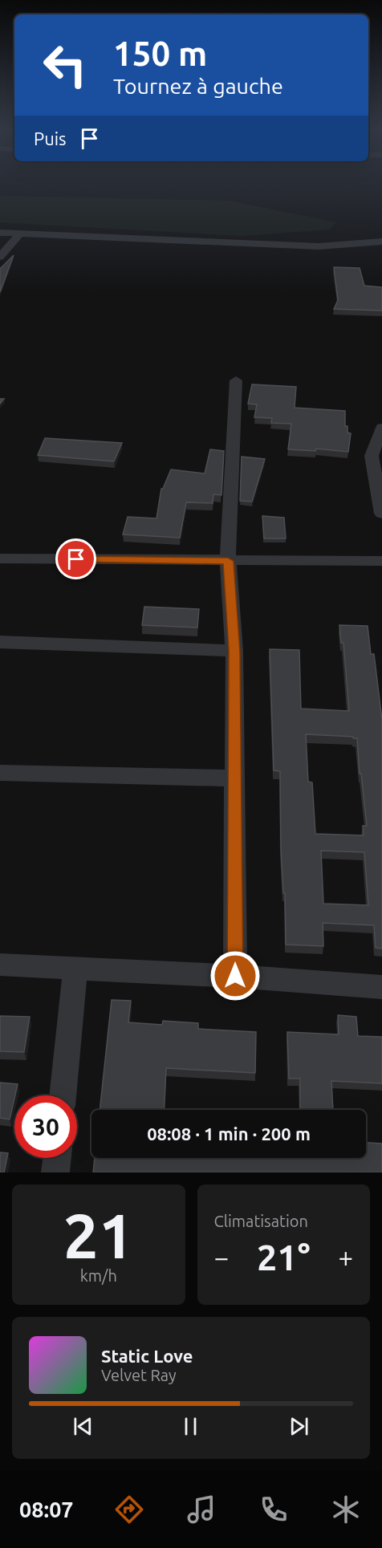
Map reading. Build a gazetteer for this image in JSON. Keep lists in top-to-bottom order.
{
  "page": {
    "turn": ["150 m", "Tournez à gauche"],
    "then": "Puis",
    "limit": "30",
    "trip": "08:08 · 1 min · 200 m",
    "tile": [
      ["21", "km/h"],
      "Climatisation"
    ],
    "heat": ["−", "21°", "+"],
    "song": ["Static Love", "Velvet Ray"],
    "tabs": "08:07"
  }
}
